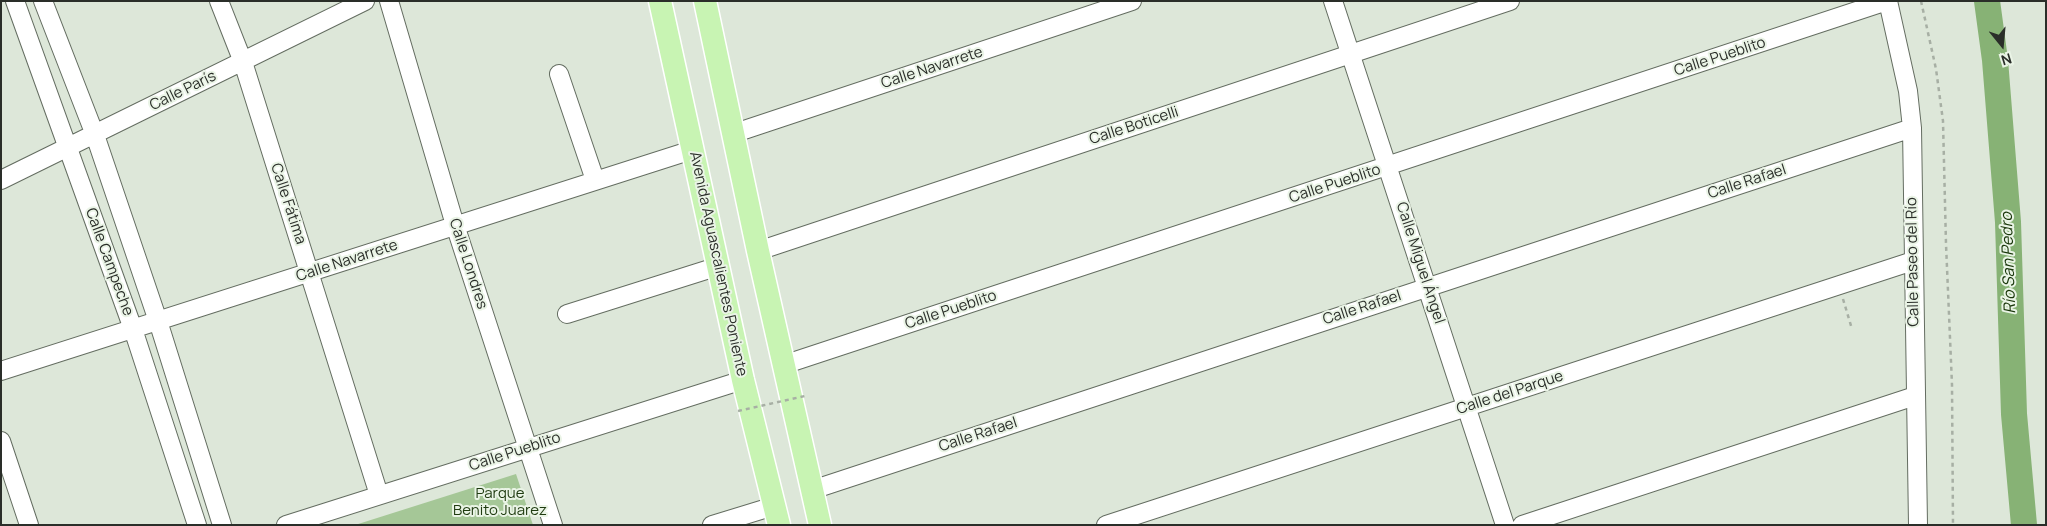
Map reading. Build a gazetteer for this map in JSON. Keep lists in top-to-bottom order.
{
  "streets": {
    "main road": ["Avenida Aguascalientes Poniente"],
    "street": [
      "Calle Pueblito",
      "Calle Navarrete",
      "Calle París",
      "Calle Boticelli",
      "Calle Rafael",
      "Calle Fátima",
      "Calle Campeche",
      "Calle Paseo del Río",
      "Calle Miguel Ángel",
      "Calle Londres",
      "Calle del Parque"
    ]
  },
  "crossings": [
    ["Calle Pueblito", "Calle Fátima"],
    ["Calle Pueblito", "Calle Paseo del Río"],
    ["Calle Pueblito", "Calle Miguel Ángel"],
    ["Calle Pueblito", "Calle Londres"],
    ["Calle Pueblito", "Avenida Aguascalientes Poniente"],
    ["Calle Navarrete", "Calle Fátima"],
    ["Calle Navarrete", "Calle Campeche"],
    ["Calle Navarrete", "Calle Londres"],
    ["Calle Navarrete", "Avenida Aguascalientes Poniente"],
    ["Calle París", "Calle Fátima"],
    ["Calle París", "Calle Campeche"],
    ["Calle Boticelli", "Calle Miguel Ángel"],
    ["Calle Rafael", "Calle Paseo del Río"],
    ["Calle Rafael", "Calle Miguel Ángel"],
    ["Calle Paseo del Río", "Calle del Parque"],
    ["Calle Miguel Ángel", "Calle del Parque"]
  ],
  "water": ["Río San Pedro"],
  "parks": ["Parque Benito Juarez"],
  "north": "bottom"
}
